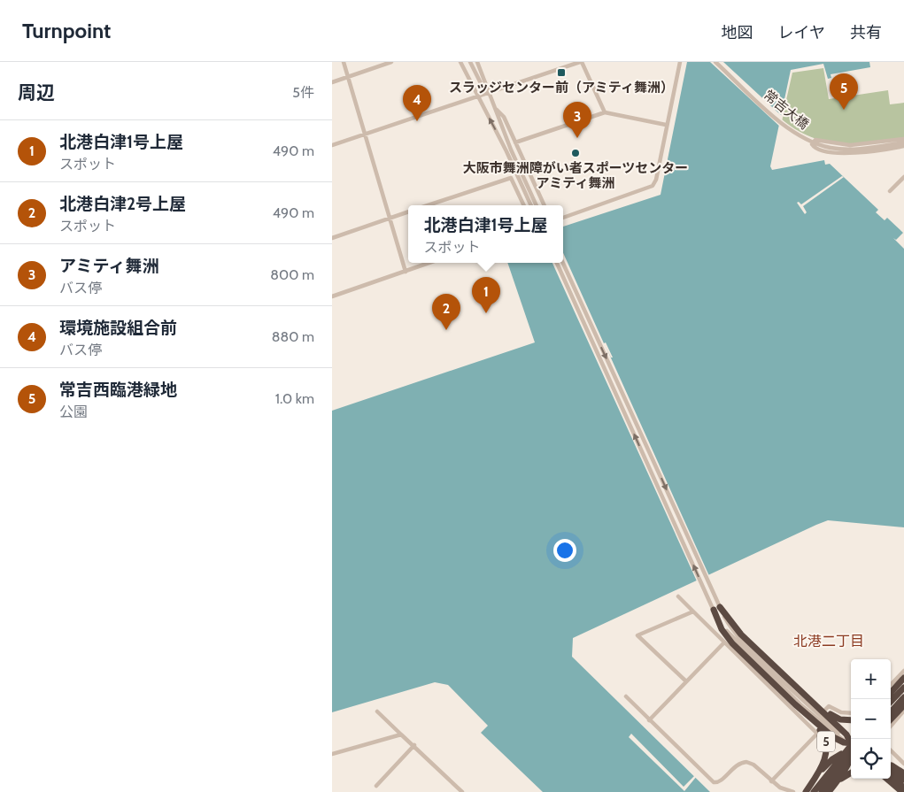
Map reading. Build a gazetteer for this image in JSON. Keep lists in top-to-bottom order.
{
  "streets": {
    "highway": ["5"],
    "street": ["常吉大橋"]
  },
  "districts": ["北港二丁目"],
  "places": {
    "transit": ["スラッジセンター前（アミティ舞洲）"],
    "other": ["大阪市舞洲障がい者スポーツセンター アミティ舞洲"]
  },
  "page": {
    "header": "Turnpoint",
    "nav": ["地図", "レイヤ", "共有"],
    "heading": ["周辺", "5件"],
    "pins": [
      "5",
      "4",
      "3",
      "1",
      "2"
    ],
    "list": [
      {
        "mark": "1",
        "name": "北港白津1号上屋",
        "note": "スポット",
        "value": "490 m"
      },
      {
        "mark": "2",
        "name": "北港白津2号上屋",
        "note": "スポット",
        "value": "490 m"
      },
      {
        "mark": "3",
        "name": "アミティ舞洲",
        "note": "バス停",
        "value": "800 m"
      },
      {
        "mark": "4",
        "name": "環境施設組合前",
        "note": "バス停",
        "value": "880 m"
      },
      {
        "mark": "5",
        "name": "常吉西臨港緑地",
        "note": "公園",
        "value": "1.0 km"
      }
    ],
    "popup": ["北港白津1号上屋", "スポット"],
    "map_buttons": ["+", "−"]
  }
}
